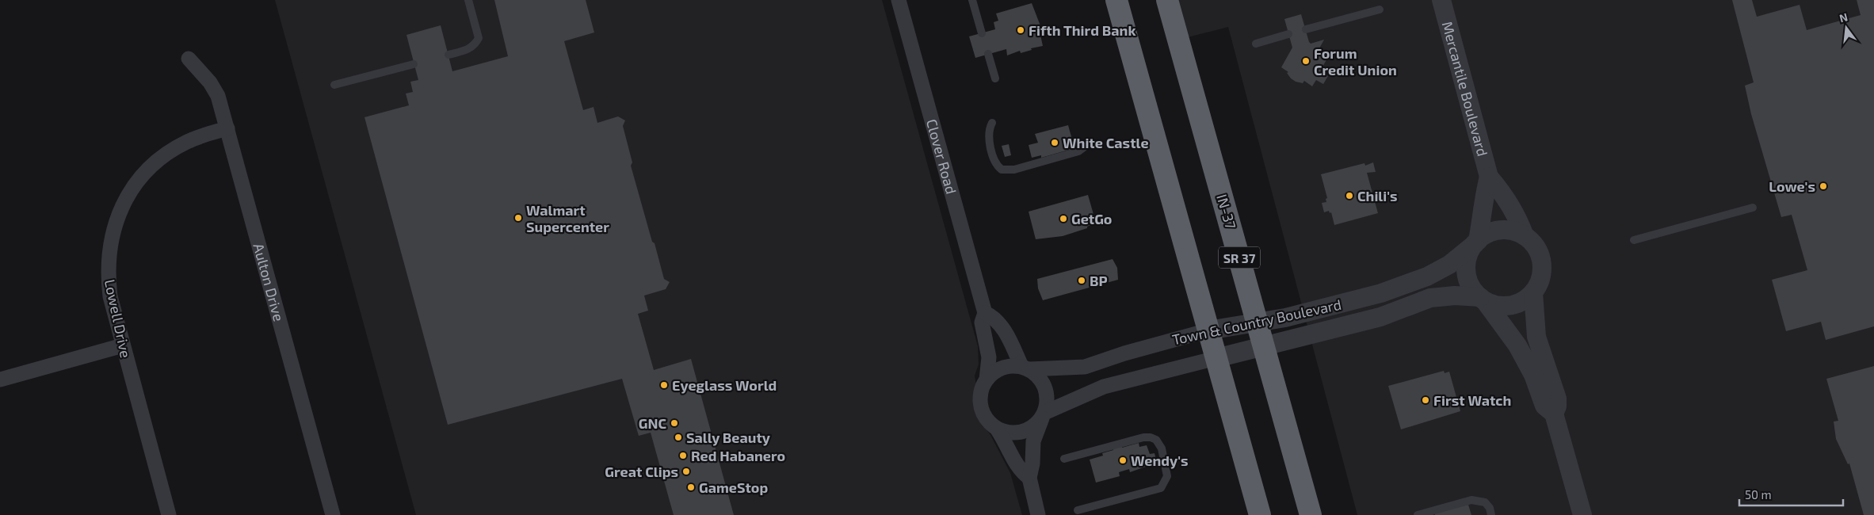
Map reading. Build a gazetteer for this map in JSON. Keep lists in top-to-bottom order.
{
  "streets": {
    "highway": ["IN-37", "SR 37"],
    "street": [
      "Mercantile Boulevard",
      "Clover Road",
      "Aulton Drive",
      "Lowell Drive",
      "Town & Country Boulevard"
    ]
  },
  "crossings": [
    ["Mercantile Boulevard", "Town & Country Boulevard"],
    ["Clover Road", "Town & Country Boulevard"],
    ["IN-37", "Town & Country Boulevard"],
    ["Aulton Drive", "Lowell Drive"]
  ],
  "places": [
    "Fifth Third Bank",
    "Forum Credit Union",
    "White Castle",
    "Lowe's",
    "Chili's",
    "Walmart Supercenter",
    "GetGo",
    "BP",
    "Eyeglass World",
    "First Watch",
    "GNC",
    "Sally Beauty",
    "Red Habanero",
    "Wendy's",
    "Great Clips",
    "GameStop"
  ],
  "scale_bar": "50 m",
  "north": "top"
}
